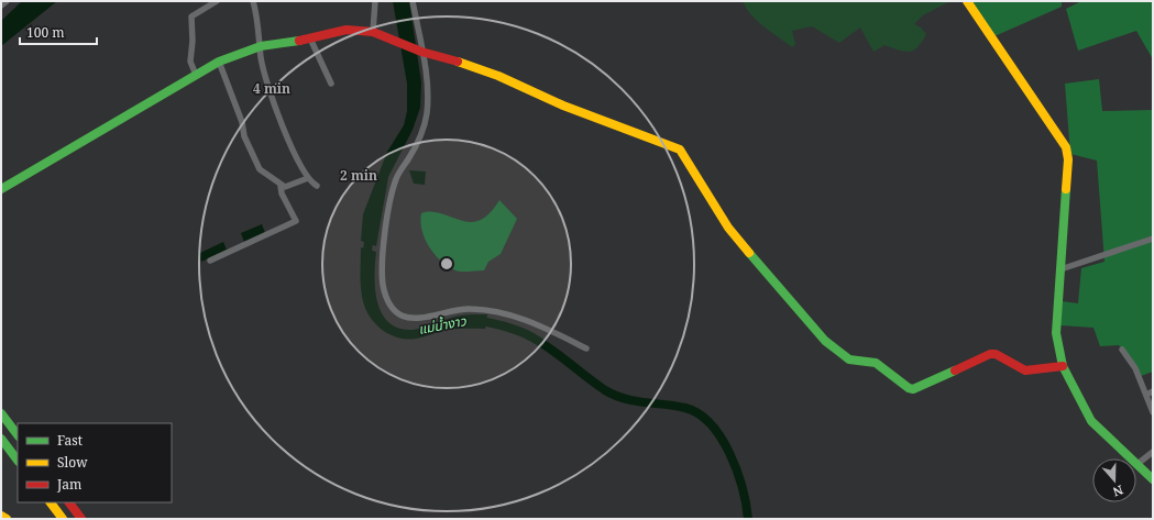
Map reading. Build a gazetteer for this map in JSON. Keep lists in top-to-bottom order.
{
  "water": ["แม่น้ำงาว"],
  "legend": ["Fast", "Slow", "Jam"],
  "scale_bar": "100 m",
  "north": "bottom",
  "rings": ["4 min", "2 min"]
}
